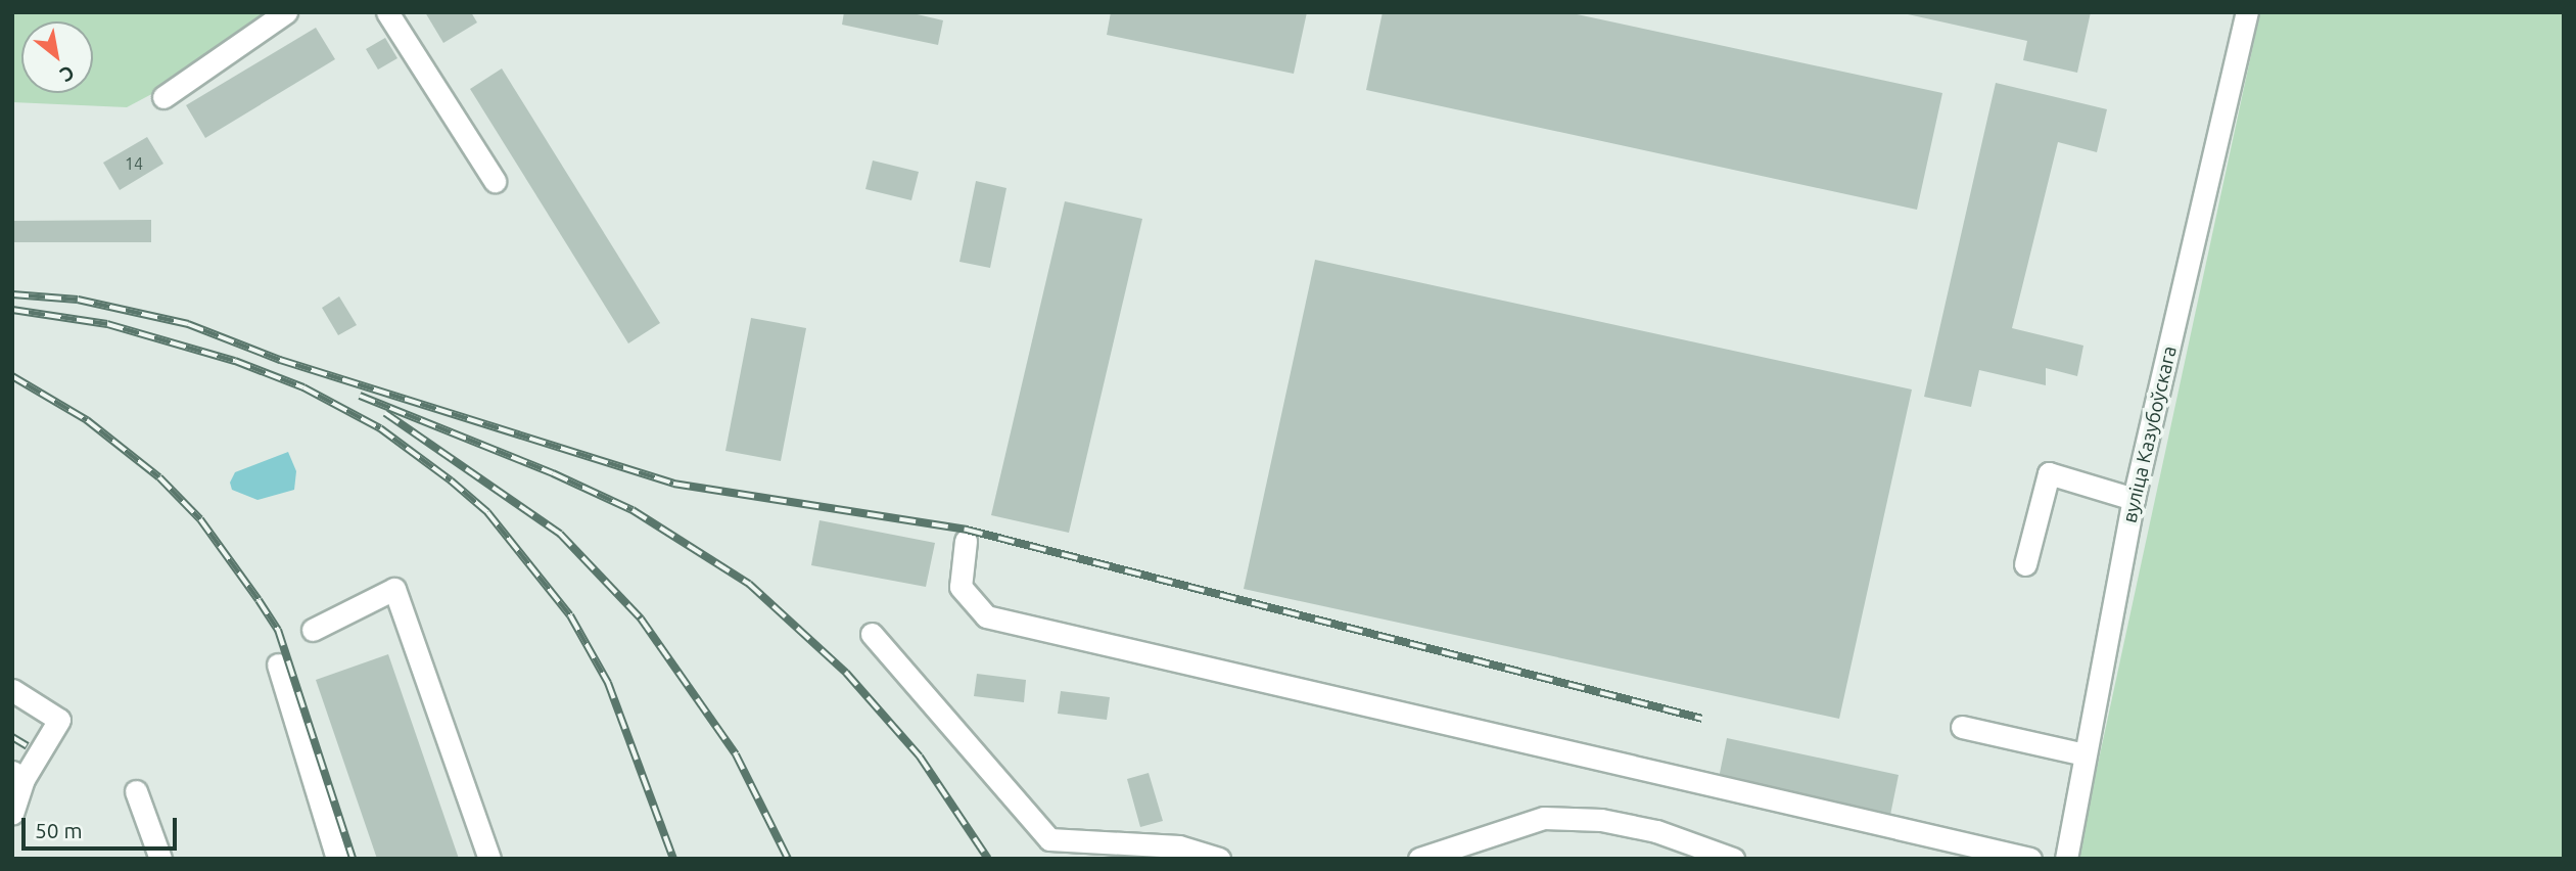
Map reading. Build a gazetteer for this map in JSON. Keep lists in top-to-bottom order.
{
  "streets": {
    "street": ["вуліца Казубоўскага"]
  },
  "house_numbers": ["14"],
  "scale_bar": "50 m",
  "north": "bottom right"
}
